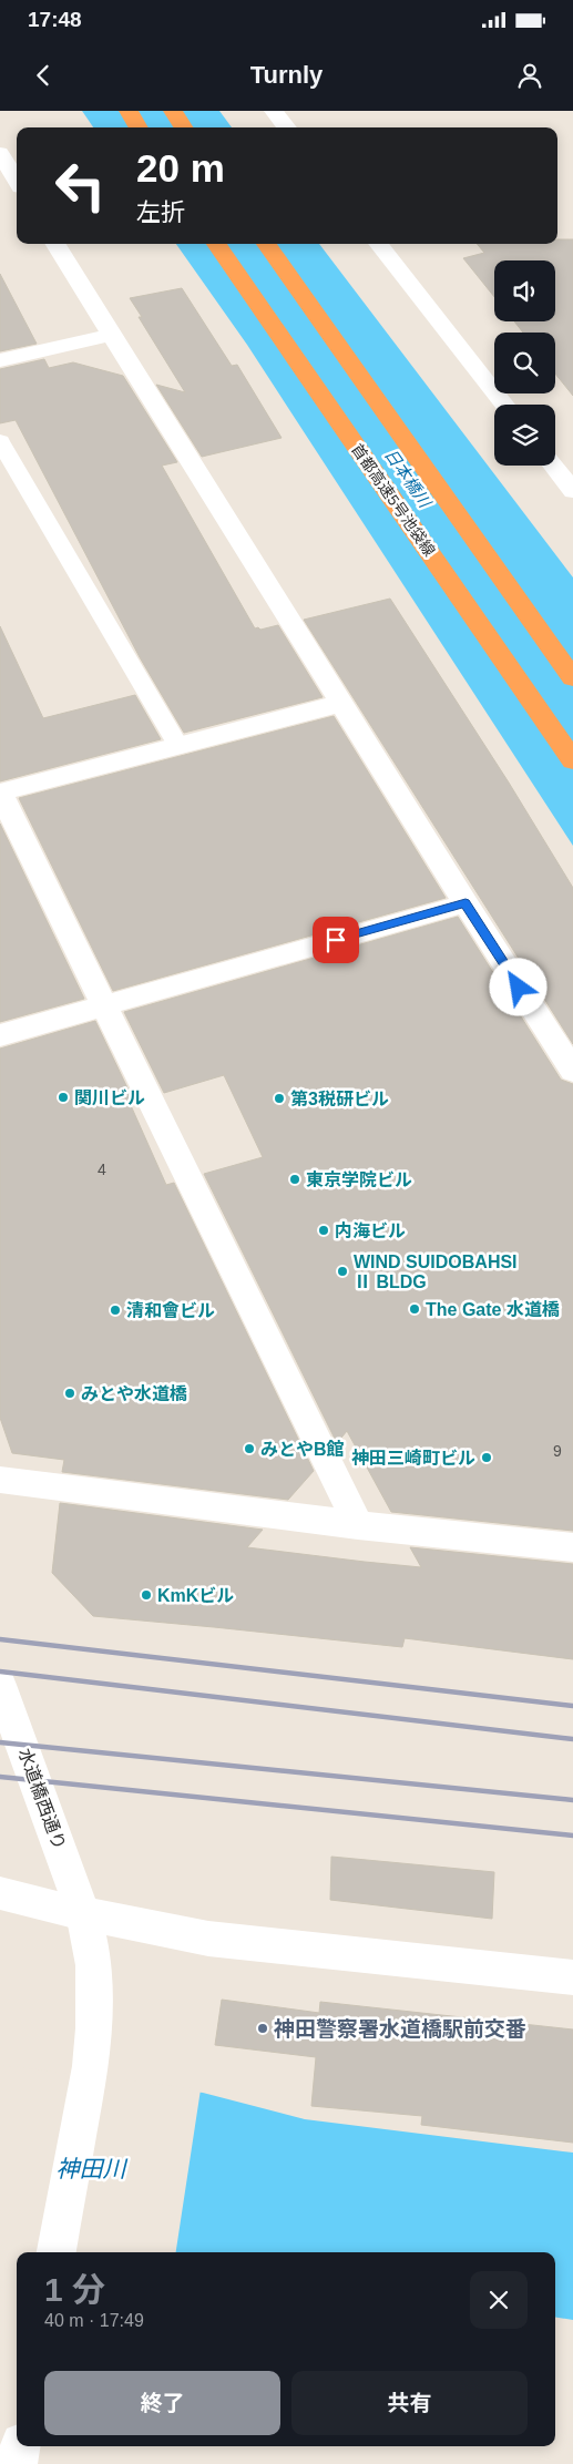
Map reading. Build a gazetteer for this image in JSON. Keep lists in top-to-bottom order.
{
  "streets": {
    "highway": ["首都高速5号池袋線"],
    "street": ["水道橋西通り"]
  },
  "water": ["日本橋川", "神田川"],
  "places": [
    "関川ビル",
    "第3税研ビル",
    "東京学院ビル",
    "内海ビル",
    "WIND SUIDOBAHSI Ⅱ BLDG",
    "The Gate 水道橋",
    "清和會ビル",
    "みとや水道橋",
    "みとやB館",
    "神田三崎町ビル",
    "KmKビル",
    "神田警察署水道橋駅前交番"
  ],
  "house_numbers": ["4", "9"],
  "page": {
    "status": "17:48",
    "header": "Turnly",
    "turn": ["20 m", "左折"],
    "heading": ["1 分", "40 m · 17:49"],
    "buttons": ["終了", "共有"]
  }
}
